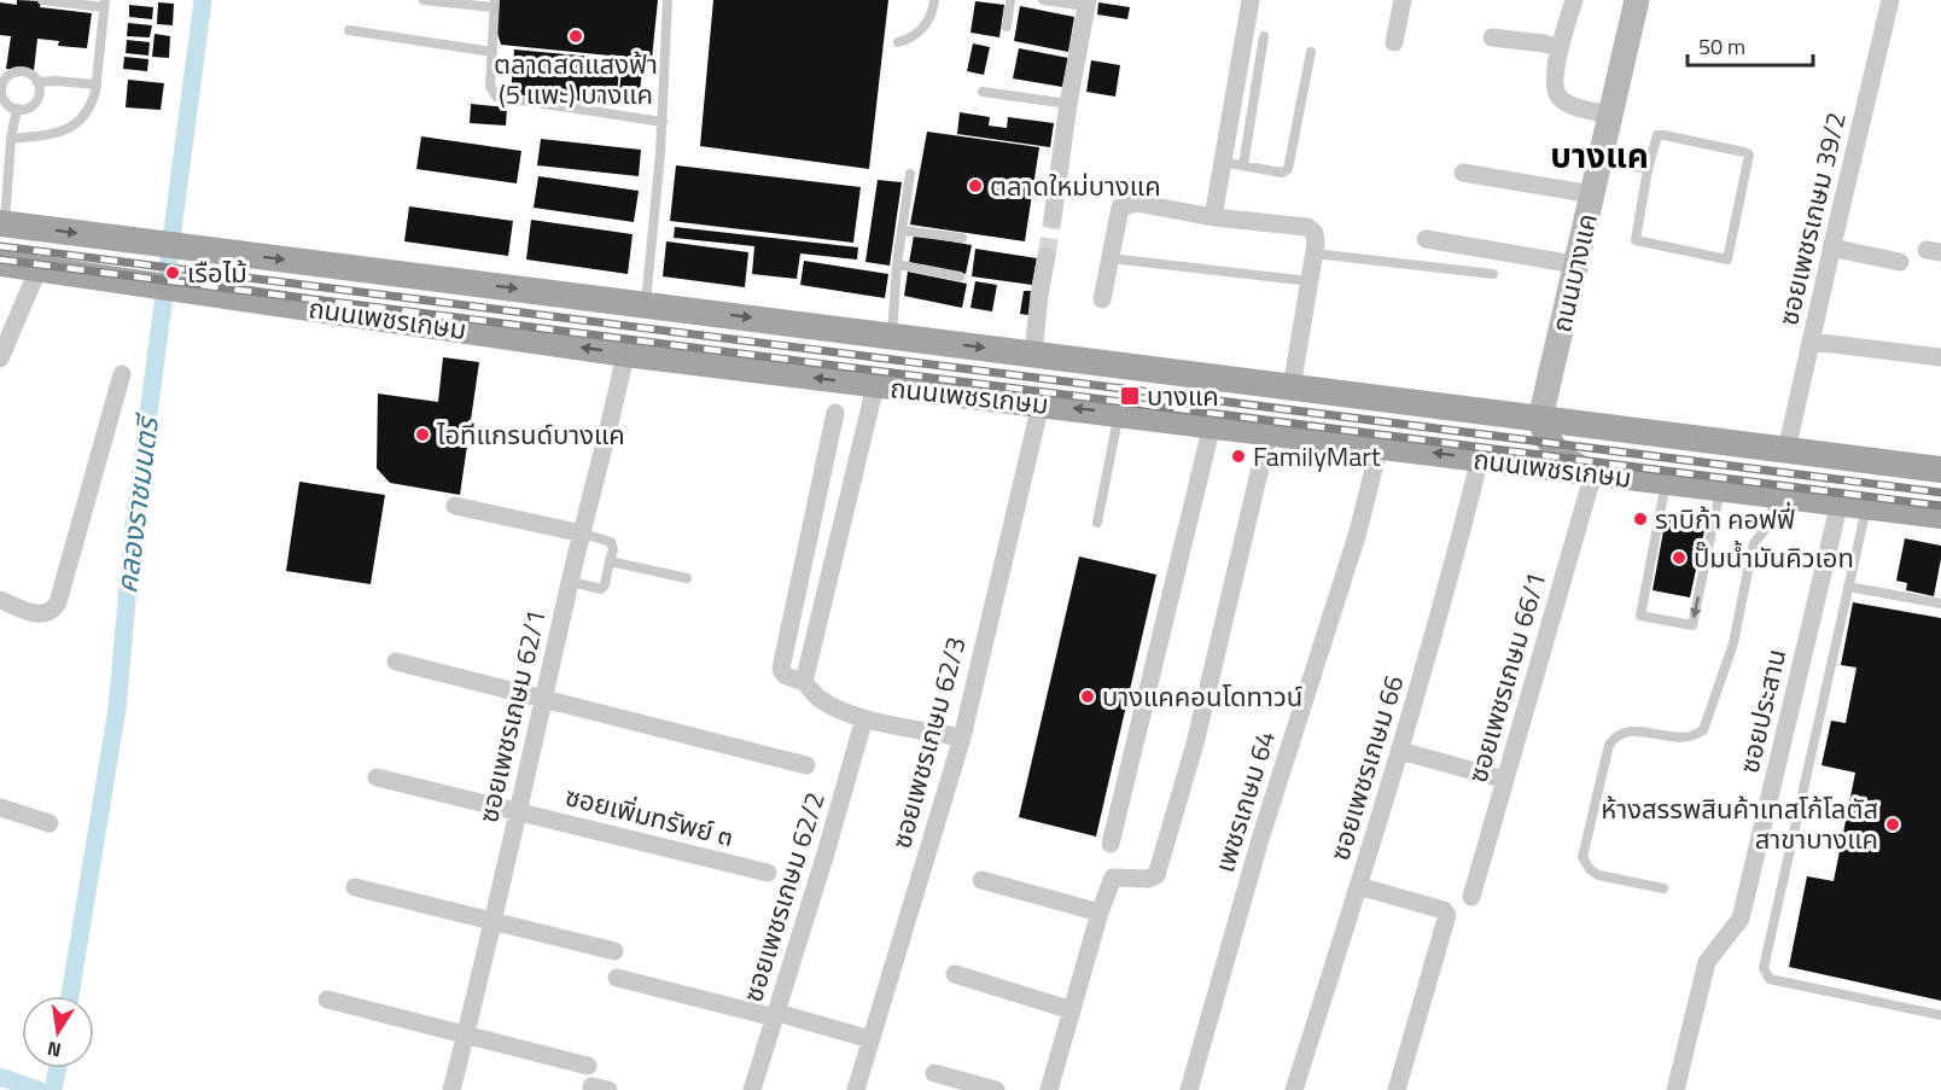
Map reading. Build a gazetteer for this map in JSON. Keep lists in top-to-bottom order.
{
  "streets": {
    "main road": ["ถนนบางแค", "ถนนเพชรเกษม"],
    "street": [
      "ซอยเพชรเกษม 39/2",
      "ซอยเพชรเกษม 66/1",
      "ซอยประสาน",
      "ซอยเพชรเกษม 62/1",
      "ซอยเพชรเกษม 62/3",
      "ซอยเพชรเกษม 66",
      "เพชรเกษม 64",
      "ซอยเพิ่มทรัพย์ ๓",
      "ซอยเพชรเกษม 62/2"
    ]
  },
  "crossings": [
    ["ซอยเพชรเกษม 39/2", "ถนนเพชรเกษม"],
    ["ถนนบางแค", "ถนนเพชรเกษม"],
    ["ถนนเพชรเกษม", "ซอยเพชรเกษม 66/1"],
    ["ถนนเพชรเกษม", "ซอยประสาน"],
    ["ถนนเพชรเกษม", "ซอยเพชรเกษม 62/1"],
    ["ถนนเพชรเกษม", "ซอยเพชรเกษม 62/3"],
    ["ถนนเพชรเกษม", "ซอยเพชรเกษม 66"],
    ["ถนนเพชรเกษม", "เพชรเกษม 64"],
    ["ซอยเพชรเกษม 62/1", "ซอยเพิ่มทรัพย์ ๓"]
  ],
  "districts": ["บางแค"],
  "water": ["คลองราชมนตรี"],
  "places": {
    "other": [
      "ตลาดสดแสงฟ้า (5 แพะ) บางแค",
      "ตลาดใหม่บางแค",
      "เรือไม้",
      "ไอทีแกรนด์บางแค",
      "FamilyMart",
      "ราบิก้า คอฟฟี่",
      "ปั๊มน้ำมันคิวเอท",
      "บางแคคอนโดทาวน์",
      "ห้างสรรพสินค้าเทสโก้โลตัส สาขาบางแค"
    ],
    "transit": ["บางแค"]
  },
  "scale_bar": "50 m",
  "north": "bottom"
}
